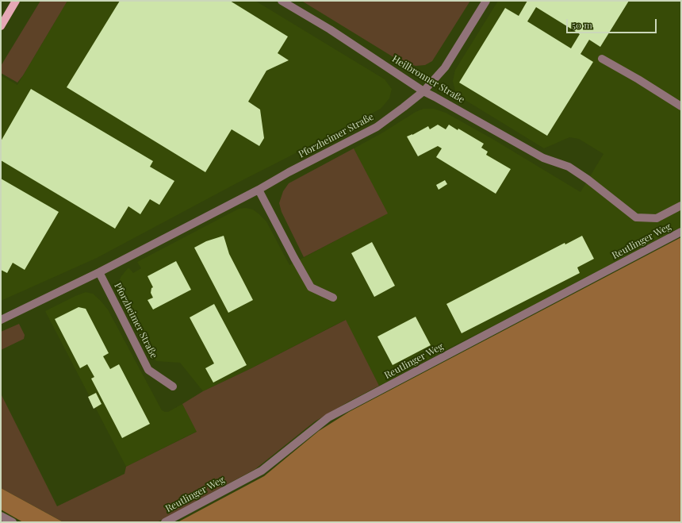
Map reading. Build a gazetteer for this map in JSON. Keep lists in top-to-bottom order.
{
  "streets": {
    "street": ["Heilbronner Straße", "Pforzheimer Straße", "Reutlinger Weg"]
  },
  "crossings": [
    ["Heilbronner Straße", "Pforzheimer Straße"]
  ],
  "scale_bar": "50 m"
}
